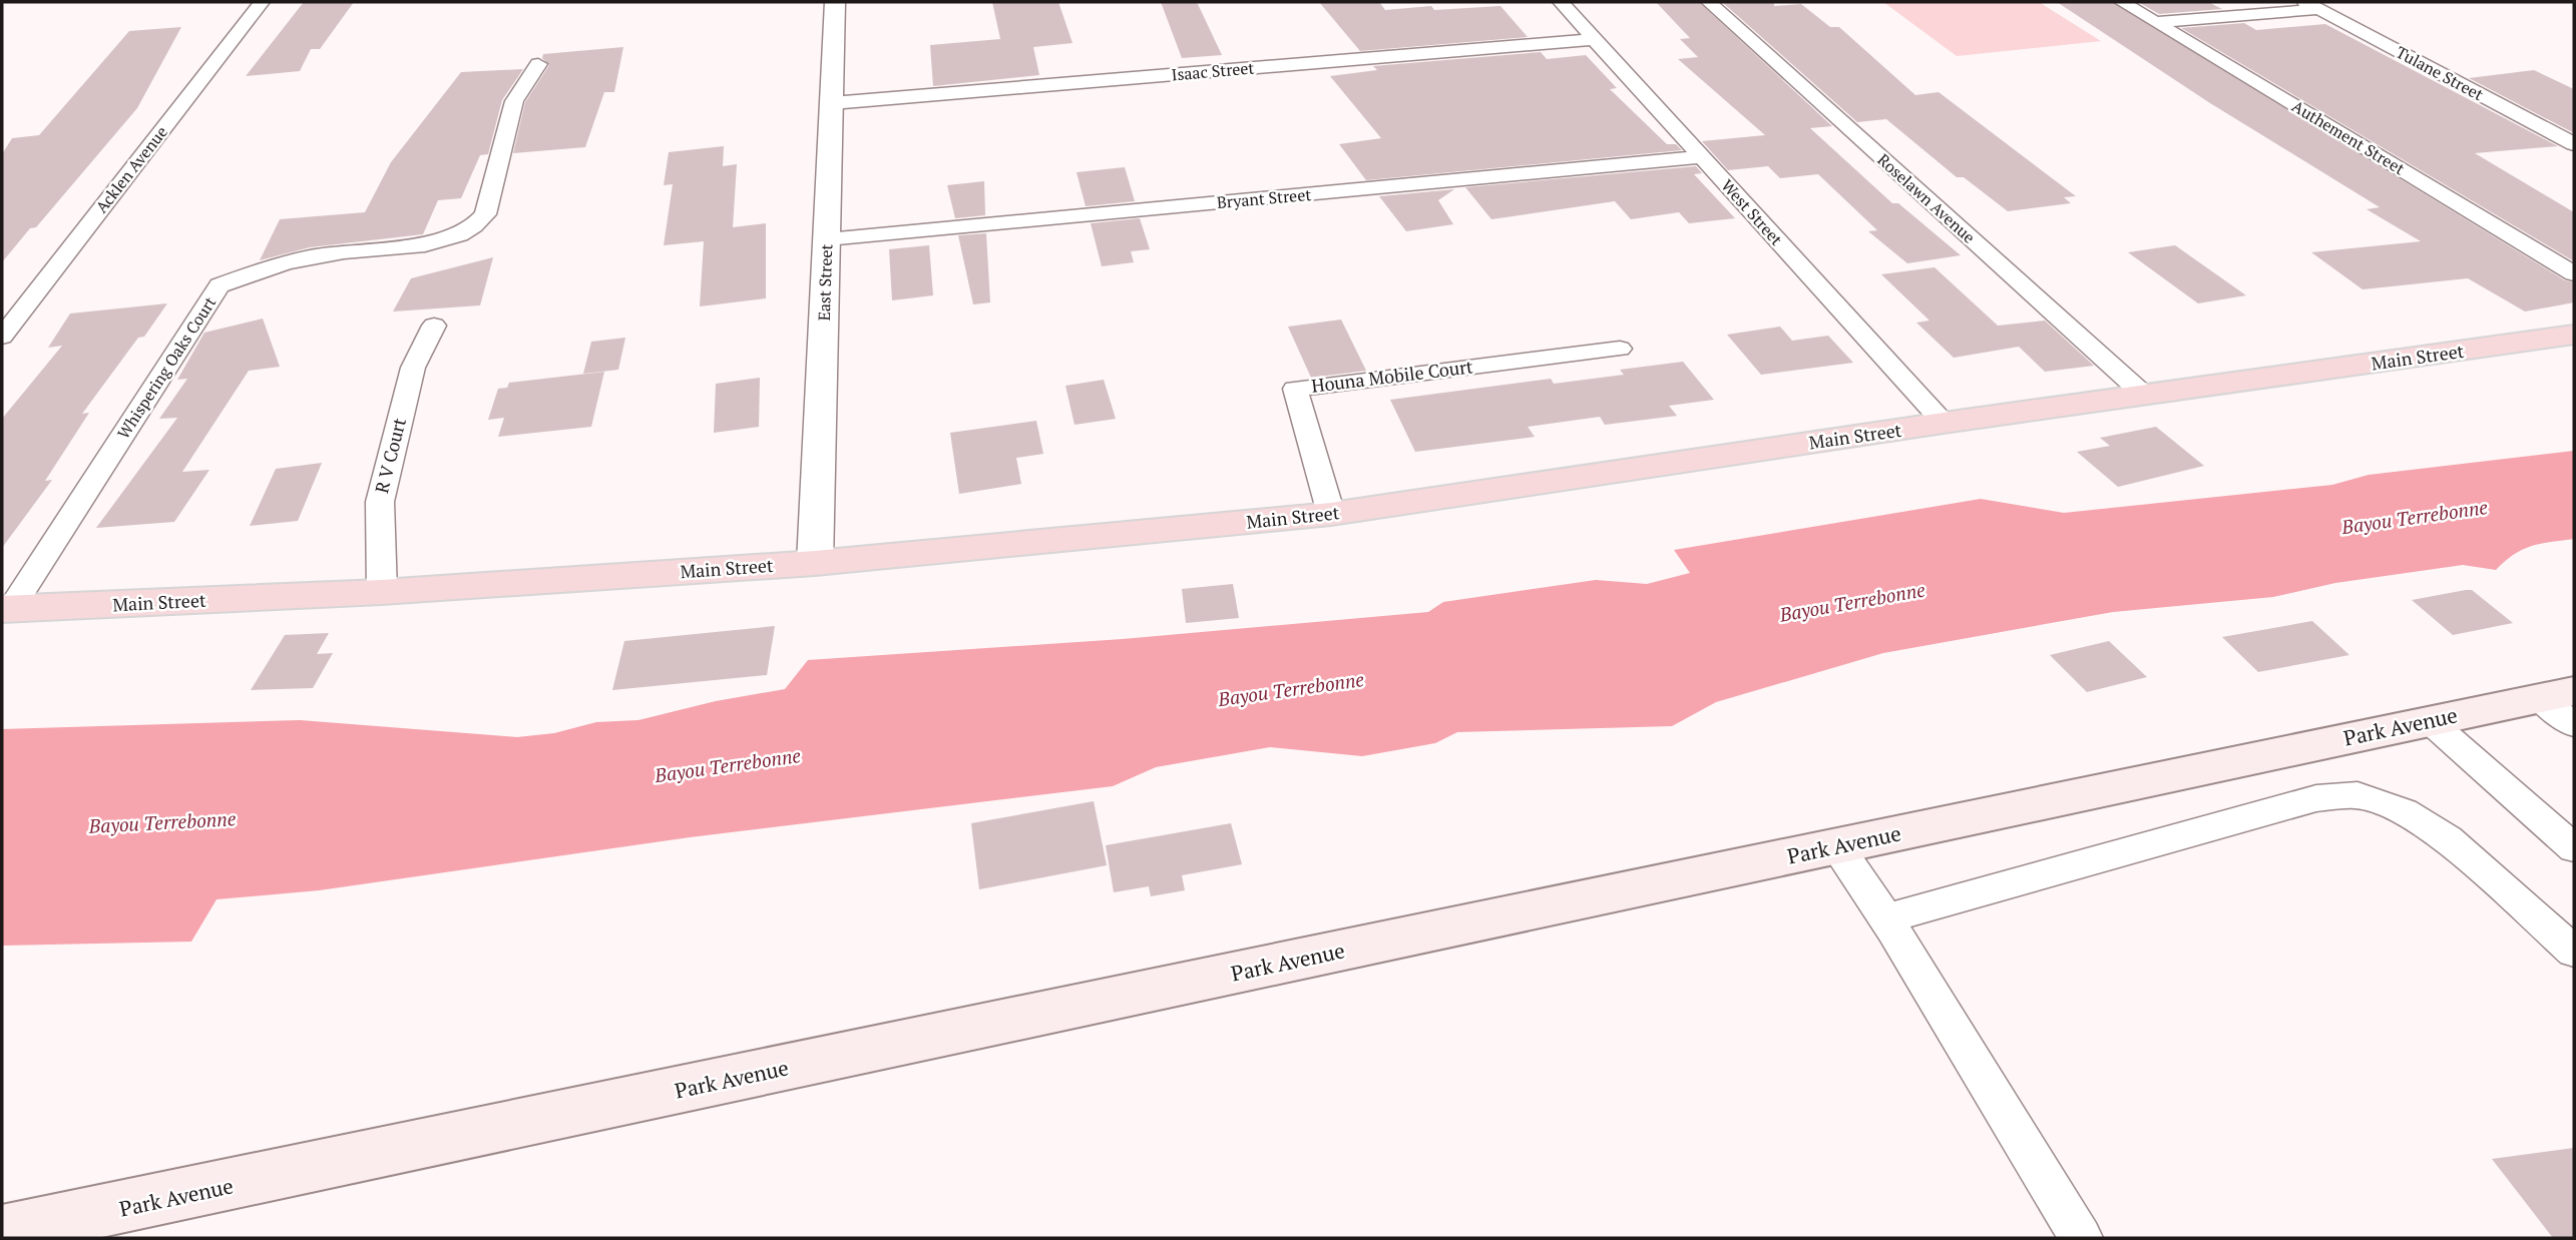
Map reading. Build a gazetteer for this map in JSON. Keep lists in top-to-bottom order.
{
  "streets": {
    "main road": ["Main Street", "Park Avenue"],
    "street": [
      "Isaac Street",
      "Tulane Street",
      "Authement Street",
      "Acklen Avenue",
      "Bryant Street",
      "Roselawn Avenue",
      "West Street",
      "East Street",
      "Whispering Oaks Court",
      "Houna Mobile Court",
      "R V Court"
    ]
  },
  "crossings": [
    ["Isaac Street", "West Street"],
    ["Isaac Street", "East Street"],
    ["Bryant Street", "West Street"],
    ["Bryant Street", "East Street"],
    ["Roselawn Avenue", "Main Street"],
    ["West Street", "Main Street"],
    ["East Street", "Main Street"],
    ["Main Street", "Whispering Oaks Court"],
    ["Main Street", "Houna Mobile Court"],
    ["Main Street", "R V Court"]
  ],
  "water": ["Bayou Terrebonne"]
}
